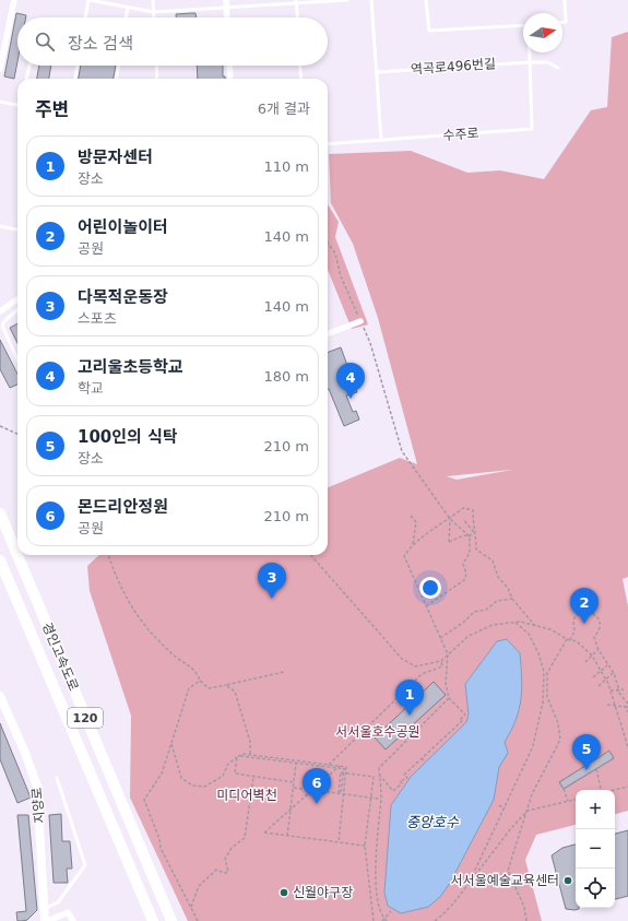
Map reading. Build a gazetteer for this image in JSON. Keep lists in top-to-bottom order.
{
  "streets": {
    "highway": ["경인고속도로", "120"],
    "street": ["지양로"],
    "lane": ["역곡로496번길", "수주로"]
  },
  "crossings": [
    ["역곡로496번길", "수주로"]
  ],
  "water": ["중앙호수"],
  "parks": ["서서울호수공원", "미디어벽천"],
  "places": ["서서울예술교육센터", "신월야구장"],
  "north": "right",
  "page": {
    "search": "장소 검색",
    "heading": ["주변", "6개 결과"],
    "list": [
      {
        "mark": "1",
        "name": "방문자센터",
        "note": "장소",
        "value": "110 m"
      },
      {
        "mark": "2",
        "name": "어린이놀이터",
        "note": "공원",
        "value": "140 m"
      },
      {
        "mark": "3",
        "name": "다목적운동장",
        "note": "스포츠",
        "value": "140 m"
      },
      {
        "mark": "4",
        "name": "고리울초등학교",
        "note": "학교",
        "value": "180 m"
      },
      {
        "mark": "5",
        "name": "100인의 식탁",
        "note": "장소",
        "value": "210 m"
      },
      {
        "mark": "6",
        "name": "몬드리안정원",
        "note": "공원",
        "value": "210 m"
      }
    ],
    "pins": [
      "4",
      "3",
      "2",
      "1",
      "5",
      "6"
    ],
    "map_buttons": ["+", "−"]
  }
}
